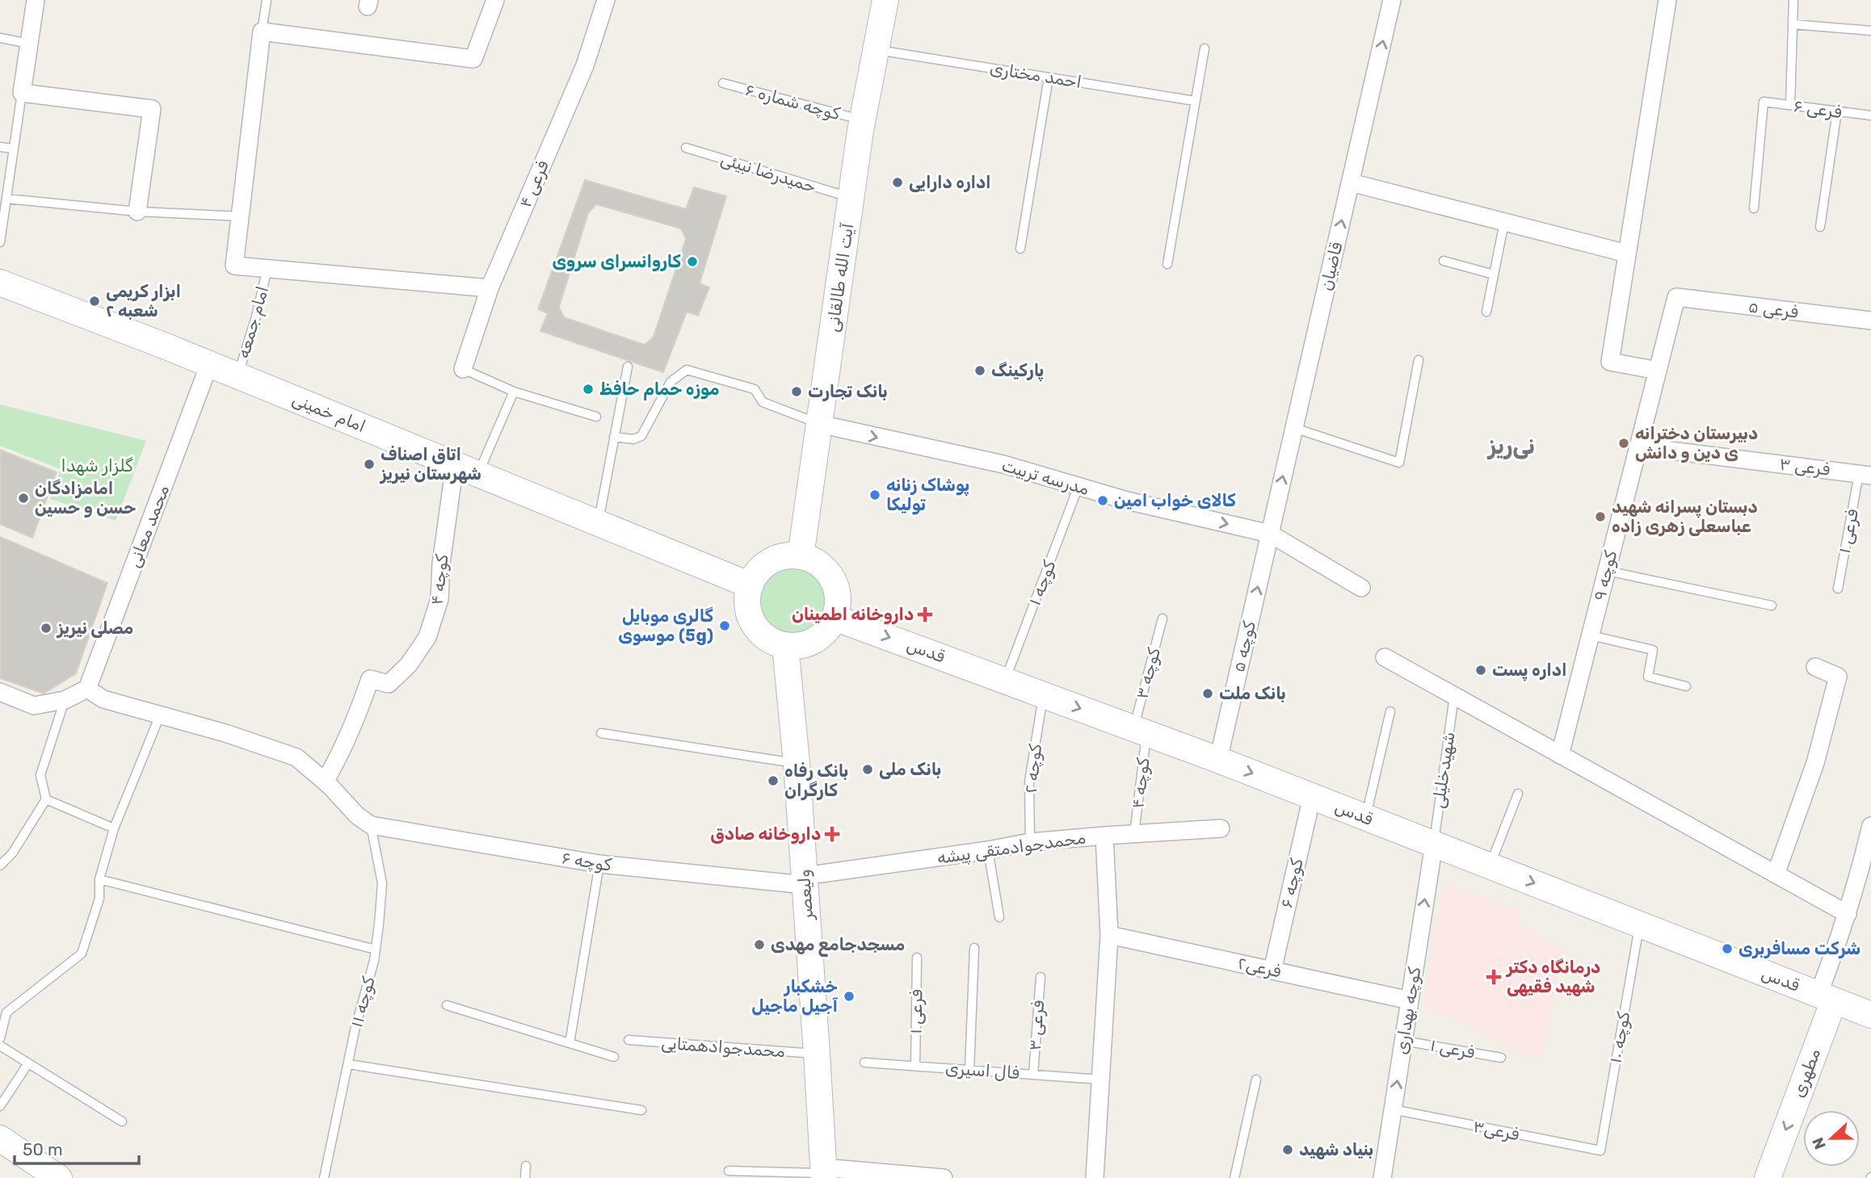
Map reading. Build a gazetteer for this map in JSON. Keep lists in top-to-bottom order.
{
  "streets": {
    "main road": [
      "آیت الله طالقانی",
      "امام خمینی",
      "قدس",
      "ولیعصر",
      "مطهری"
    ],
    "street": [
      "فرعی ۴",
      "قاضیان",
      "فرعی ۵",
      "فرعی ۳",
      "مدرسه تربیت",
      "محمد معانی",
      "کوچه ۹",
      "کوچه ۴",
      "کوچه ۵",
      "محمدجوادمتقی پیشه",
      "۶ کوچه",
      "کوچه ۶",
      "فرعی۲",
      "کوچه بهداری"
    ],
    "lane": [
      "احمد مختاری",
      "کوچه شماره ۶",
      "فرعی ۶",
      "حمیدرضا نبیئی",
      "امام جمعه",
      "فرعی ۱",
      "کوچه ۱",
      "کوچه ۳",
      "کوچه ۲",
      "شهیدخلیلی",
      "کوچه ۱۱",
      "کوچه ۱۰",
      "محمدجوادهمتایی",
      "فال اسیری",
      "فرعی۳"
    ]
  },
  "crossings": [
    ["احمد مختاری", "آیت الله طالقانی"],
    ["کوچه شماره ۶", "آیت الله طالقانی"],
    ["حمیدرضا نبیئی", "آیت الله طالقانی"],
    ["قاضیان", "مدرسه تربیت"],
    ["قاضیان", "کوچه ۵"],
    ["آیت الله طالقانی", "امام خمینی"],
    ["آیت الله طالقانی", "مدرسه تربیت"],
    ["آیت الله طالقانی", "قدس"],
    ["آیت الله طالقانی", "ولیعصر"],
    ["فرعی ۵", "کوچه ۹"],
    ["امام جمعه", "امام خمینی"],
    ["امام خمینی", "محمد معانی"],
    ["امام خمینی", "کوچه ۴"],
    ["امام خمینی", "قدس"],
    ["امام خمینی", "ولیعصر"],
    ["فرعی ۳", "فرعی ۱"],
    ["فرعی ۳", "کوچه ۹"],
    ["فرعی ۳", "فال اسیری"],
    ["مدرسه تربیت", "کوچه ۱"],
    ["مدرسه تربیت", "کوچه ۵"],
    ["فرعی ۱", "کوچه بهداری"],
    ["فرعی ۱", "فال اسیری"],
    ["کوچه ۴", "قدس"],
    ["کوچه ۴", "کوچه ۳"],
    ["کوچه ۴", "محمدجوادمتقی پیشه"],
    ["کوچه ۱", "قدس"],
    ["کوچه ۵", "قدس"],
    ["قدس", "کوچه ۳"],
    ["قدس", "کوچه ۲"],
    ["قدس", "شهیدخلیلی"],
    ["قدس", "کوچه ۶"],
    ["قدس", "ولیعصر"],
    ["قدس", "کوچه بهداری"],
    ["قدس", "کوچه ۱۰"],
    ["قدس", "مطهری"],
    ["کوچه ۲", "محمدجوادمتقی پیشه"],
    ["شهیدخلیلی", "کوچه بهداری"],
    ["محمدجوادمتقی پیشه", "۶ کوچه"],
    ["محمدجوادمتقی پیشه", "ولیعصر"],
    ["۶ کوچه", "ولیعصر"],
    ["۶ کوچه", "کوچه ۱۱"],
    ["کوچه ۶", "فرعی۲"],
    ["ولیعصر", "محمدجوادهمتایی"],
    ["فرعی۲", "کوچه بهداری"],
    ["کوچه بهداری", "فرعی۳"],
    ["کوچه ۱۰", "فرعی۳"]
  ],
  "one_way": [
    "قاضیان",
    "مدرسه تربیت",
    "کوچه ۵",
    "قدس",
    "کوچه بهداری",
    "مطهری"
  ],
  "districts": ["نی‌ریز"],
  "parks": ["گلزار شهدا"],
  "places": {
    "other": [
      "اداره دارایی",
      "کاروانسرای سروی",
      "ابزار کریمی شعبه ۲",
      "پارکینگ",
      "موزه حمام حافظ",
      "بانک تجارت",
      "دبیرستان دخترانه ی دین و دانش",
      "اتاق اصناف شهرستان نیریز",
      "پوشاک زنانه تولیکا",
      "امامزادگان حسن و حسین",
      "کالای خواب امین",
      "دبستان پسرانه شهید عباسعلی زهری زاده",
      "گالری موبایل موسوی (5g)",
      "مصلی نیریز",
      "اداره پست",
      "بانک ملت",
      "بانک ملی",
      "بانک رفاه کارگران",
      "مسجدجامع مهدی",
      "شرکت مسافربری",
      "خشکبار آجیل ماجیل",
      "بنیاد شهید"
    ],
    "health": ["داروخانه اطمینان", "داروخانه صادق", "درمانگاه دکتر شهید فقیهی"]
  },
  "scale_bar": "50 m",
  "north": "left"
}
